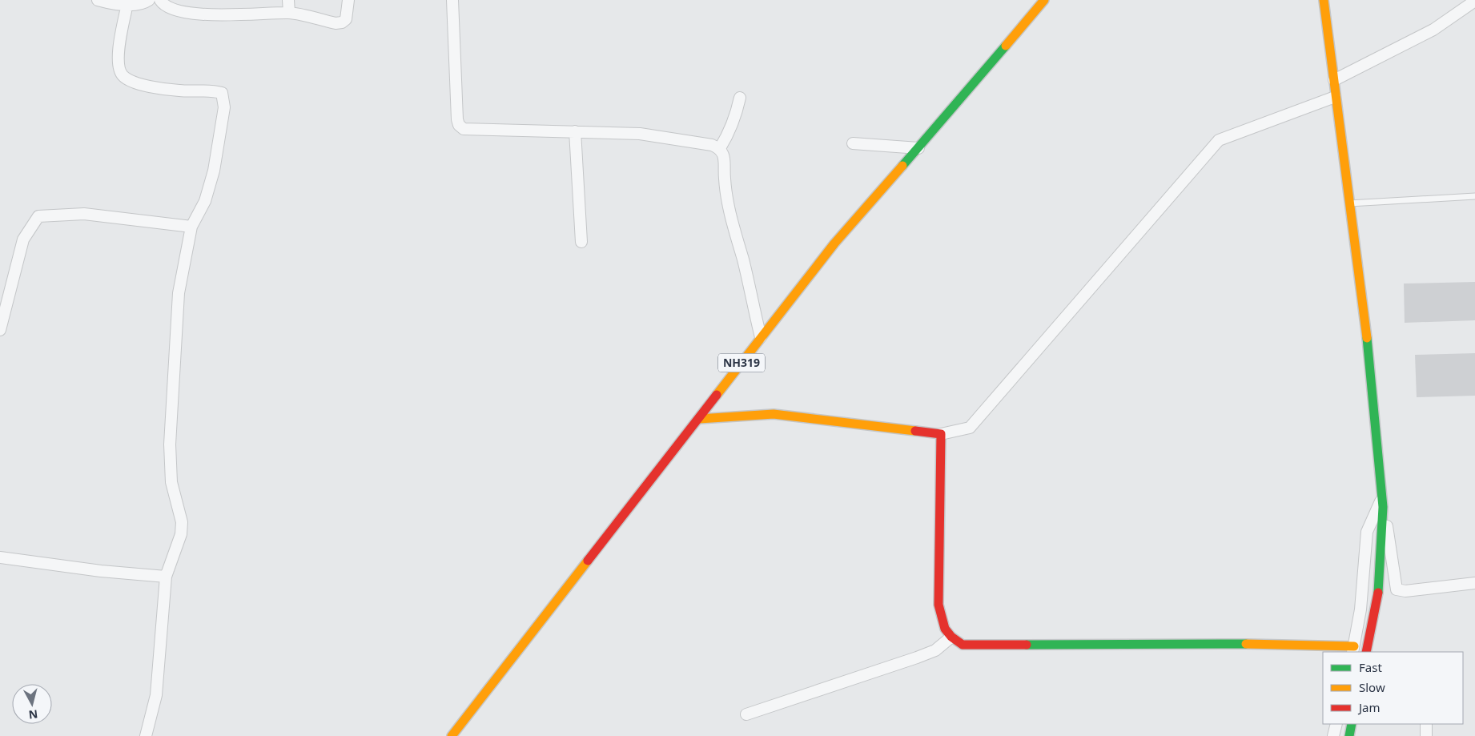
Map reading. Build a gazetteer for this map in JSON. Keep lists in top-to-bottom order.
{
  "streets": {
    "main road": ["NH319"]
  },
  "legend": ["Fast", "Slow", "Jam"],
  "north": "bottom"
}
